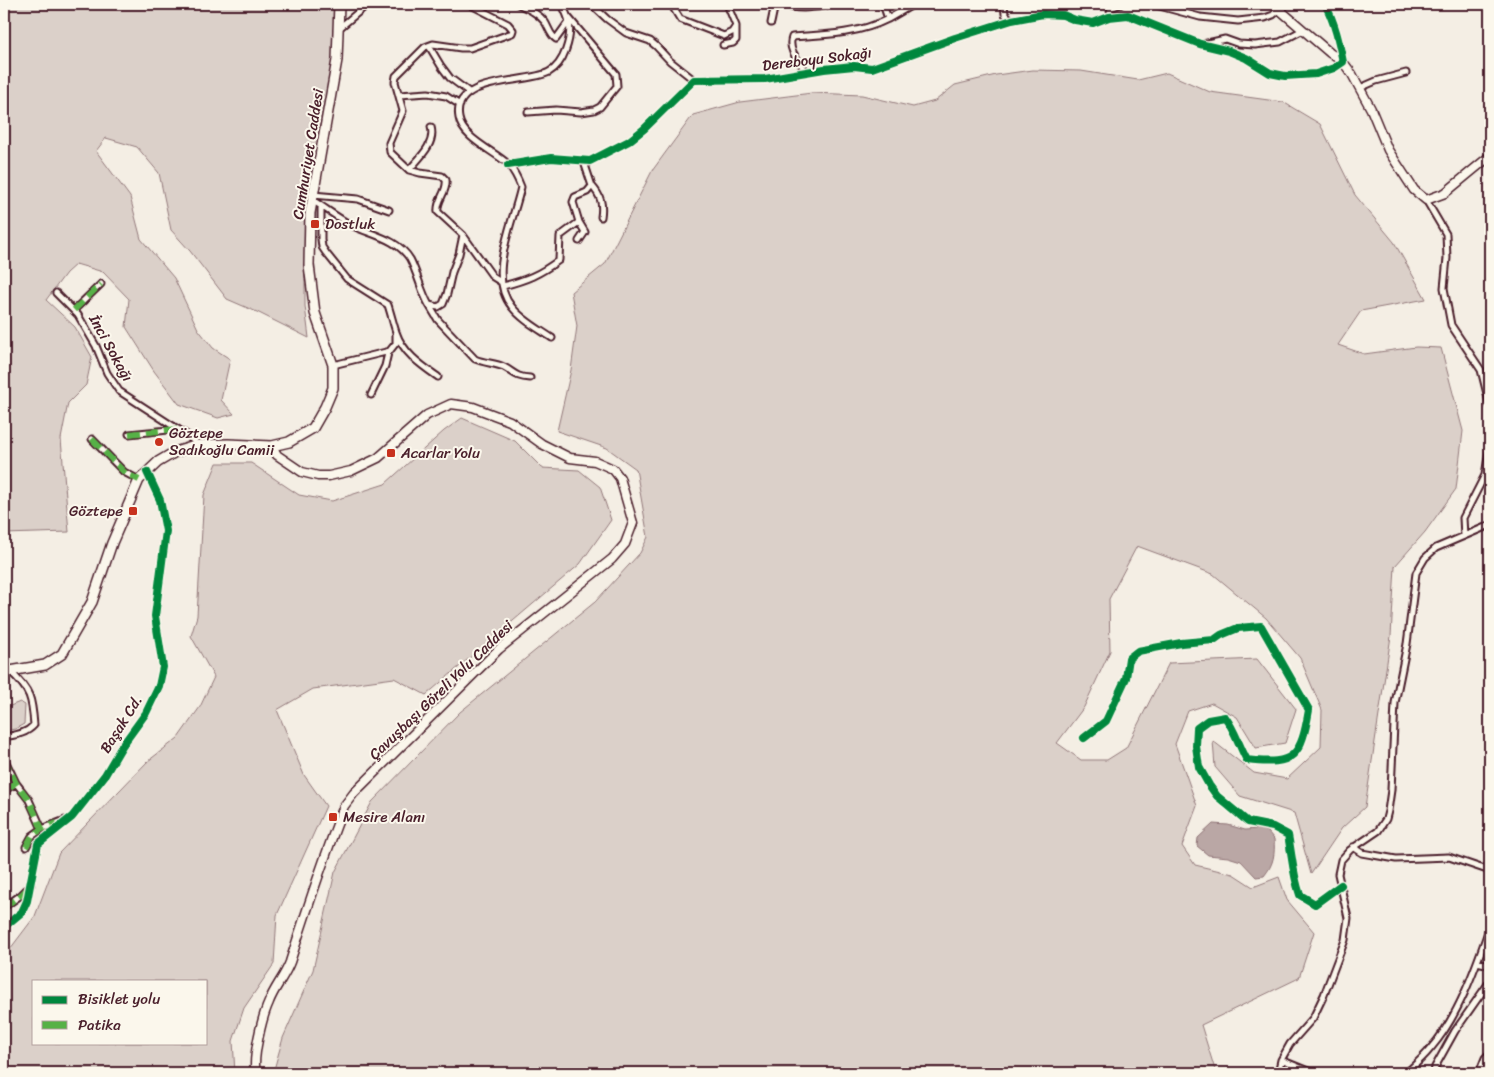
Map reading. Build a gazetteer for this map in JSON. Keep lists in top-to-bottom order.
{
  "streets": {
    "main road": ["Cumhuriyet Caddesi", "Çavuşbaşı Göreli Yolu Caddesi"],
    "street": ["Dereboyu Sokağı", "İnci Sokağı", "Başak Cd."]
  },
  "crossings": [
    ["Cumhuriyet Caddesi", "İnci Sokağı"],
    ["Cumhuriyet Caddesi", "Çavuşbaşı Göreli Yolu Caddesi"],
    ["Cumhuriyet Caddesi", "Başak Cd."]
  ],
  "places": {
    "transit": [
      "Dostluk",
      "Acarlar Yolu",
      "Göztepe",
      "Mesire Alanı"
    ],
    "other": ["Göztepe Sadıkoğlu Camii"]
  },
  "legend": ["Bisiklet yolu", "Patika"]
}
